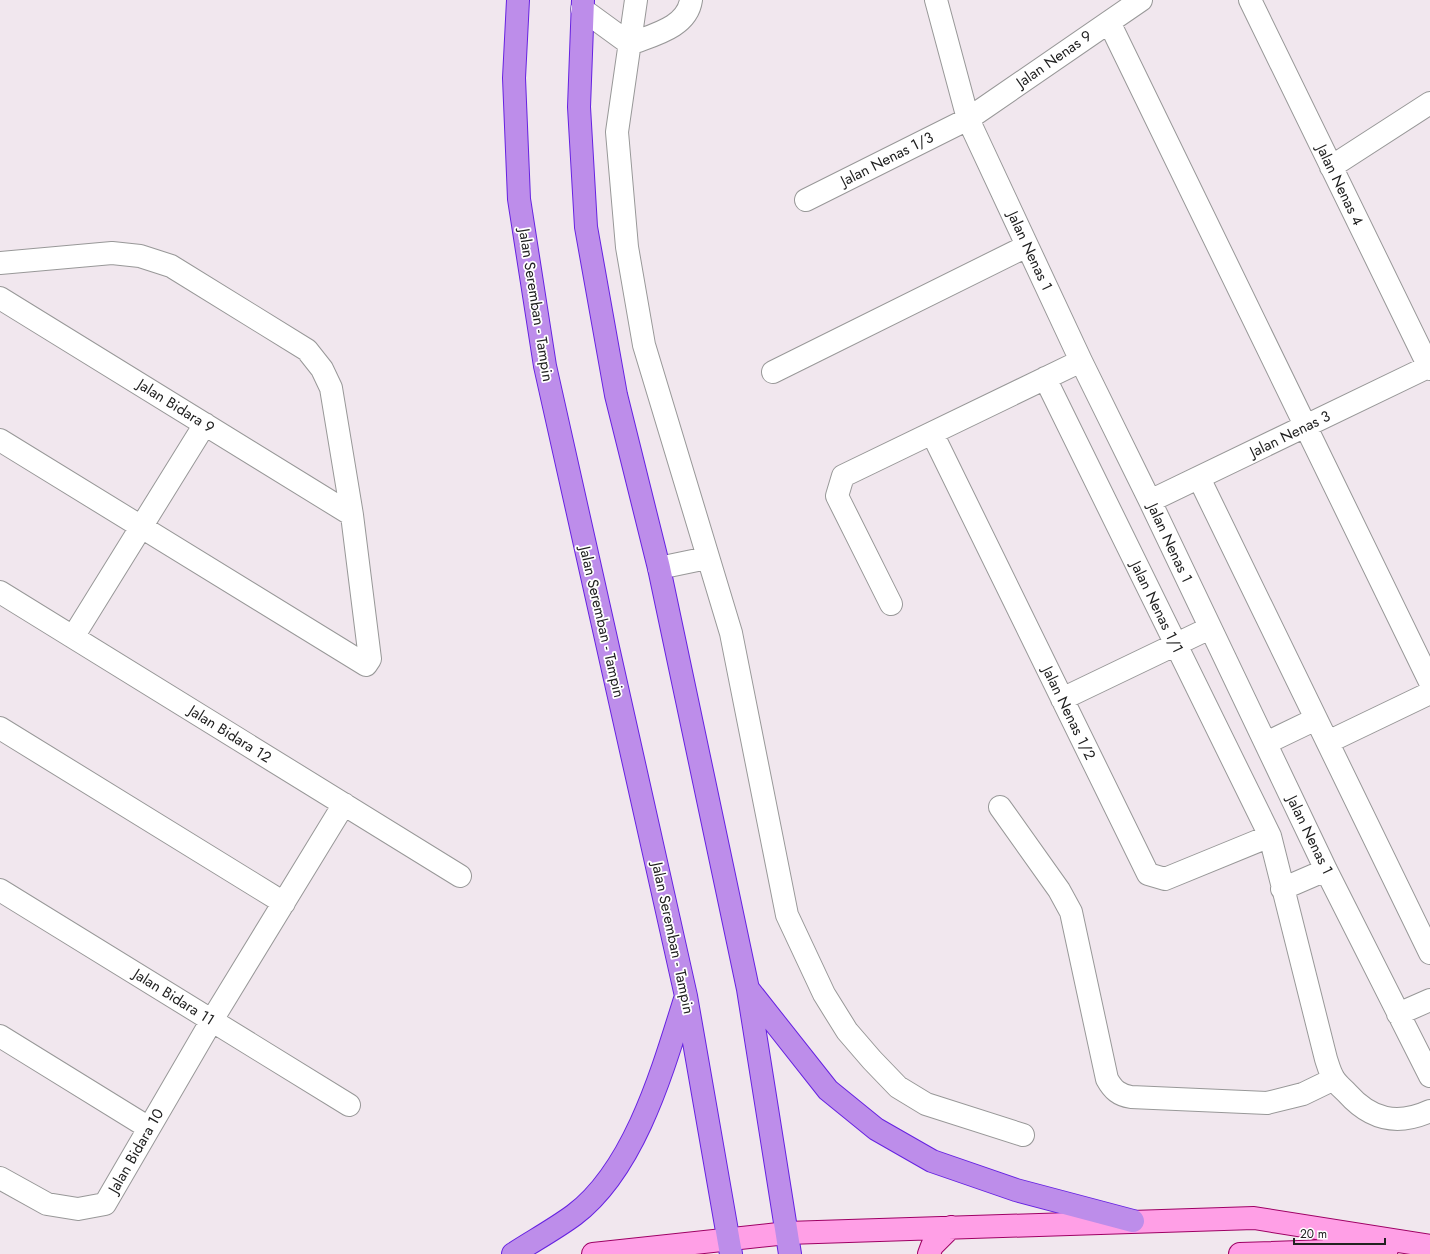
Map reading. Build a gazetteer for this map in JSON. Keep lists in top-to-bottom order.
{
  "streets": {
    "highway": ["Jalan Seremban - Tampin"],
    "street": [
      "Jalan Nenas 9",
      "Jalan Nenas 1/3",
      "Jalan Nenas 4",
      "Jalan Nenas 1",
      "Jalan Bidara 9",
      "Jalan Nenas 3",
      "Jalan Nenas 1/1",
      "Jalan Nenas 1/2",
      "Jalan Bidara 12",
      "Jalan Bidara 11",
      "Jalan Bidara 10"
    ]
  },
  "crossings": [
    ["Jalan Nenas 9", "Jalan Nenas 1/3"],
    ["Jalan Nenas 9", "Jalan Nenas 1"],
    ["Jalan Nenas 1/3", "Jalan Nenas 1"],
    ["Jalan Nenas 4", "Jalan Nenas 3"],
    ["Jalan Nenas 1", "Jalan Nenas 3"],
    ["Jalan Nenas 1/1", "Jalan Nenas 1/2"],
    ["Jalan Bidara 12", "Jalan Bidara 10"],
    ["Jalan Bidara 11", "Jalan Bidara 10"]
  ],
  "scale_bar": "20 m"
}
